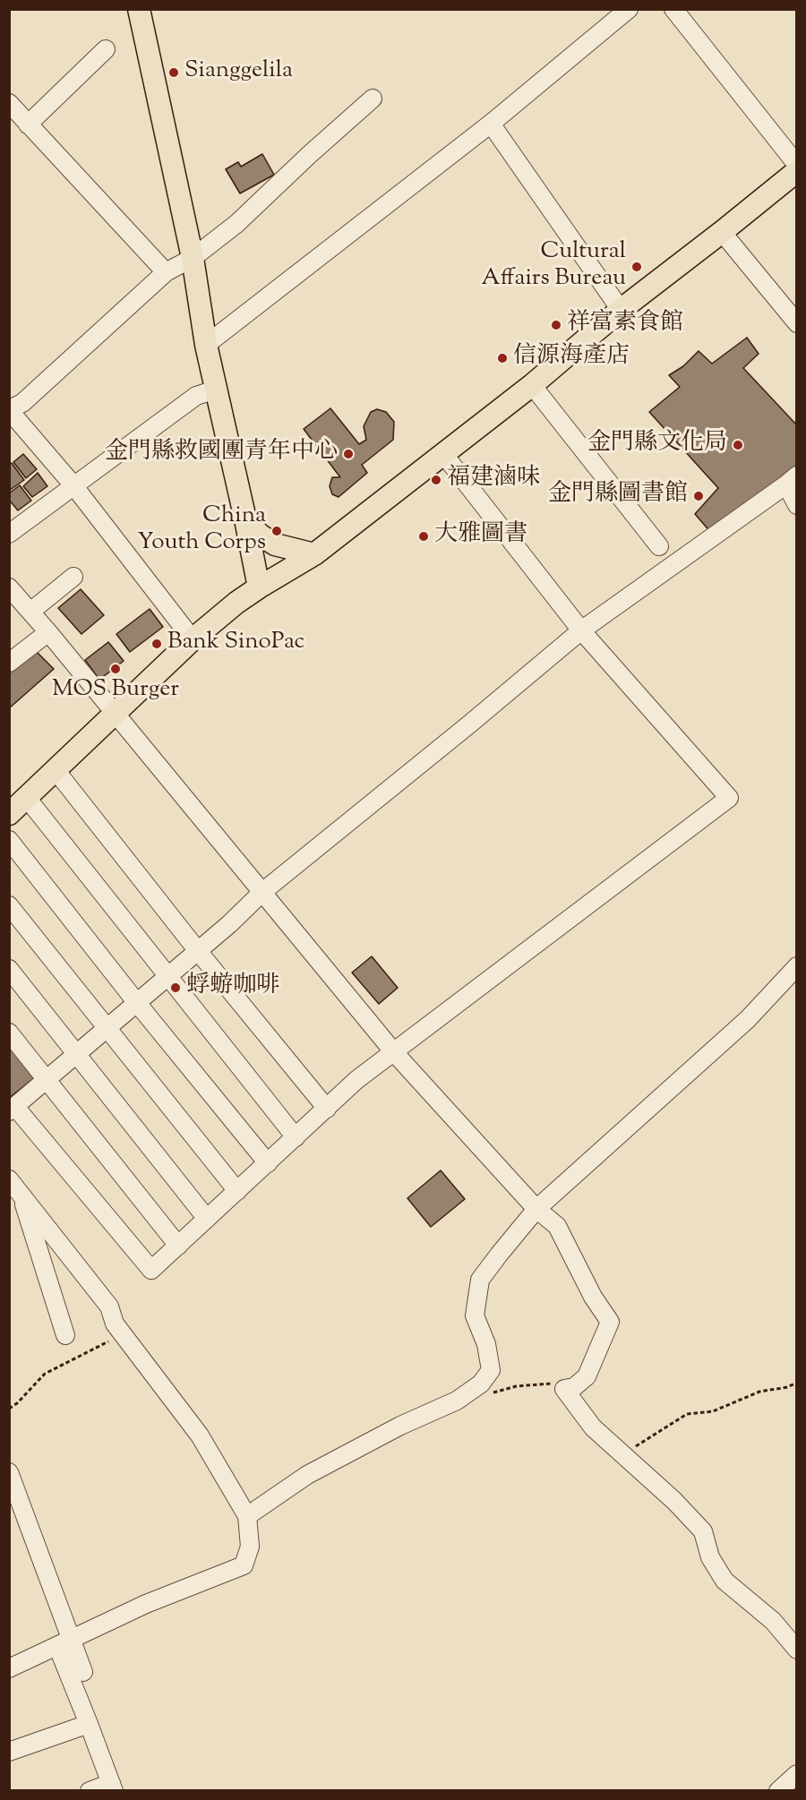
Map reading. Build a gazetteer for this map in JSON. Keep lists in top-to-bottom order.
{
  "places": [
    "Sianggelila",
    "Cultural Affairs Bureau",
    "祥富素食館",
    "信源海產店",
    "金門縣文化局",
    "金門縣救國團青年中心",
    "福建滷味",
    "金門縣圖書館",
    "China Youth Corps",
    "大雅圖書",
    "Bank SinoPac",
    "MOS Burger",
    "蜉蝣咖啡"
  ]
}
